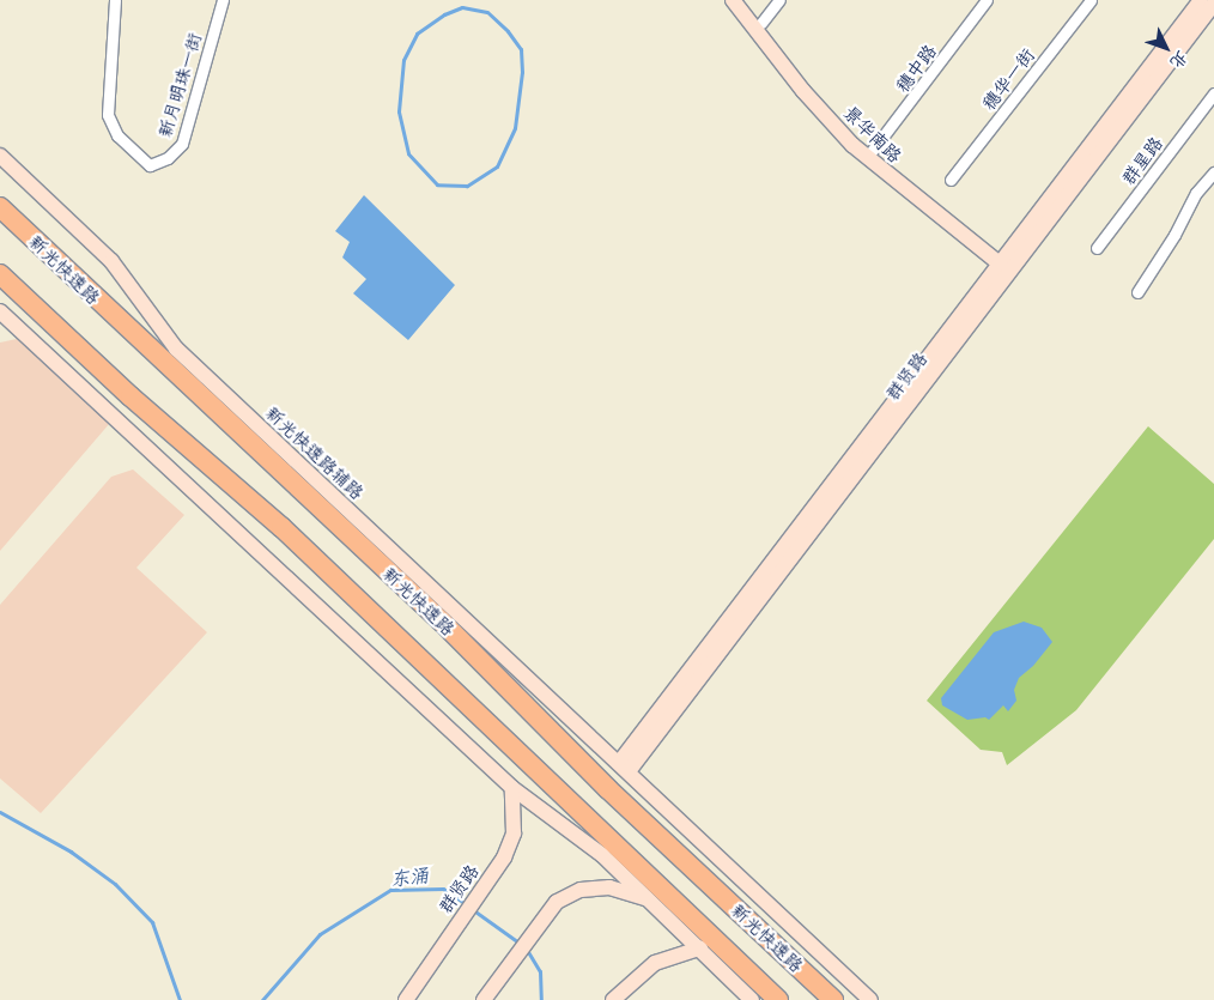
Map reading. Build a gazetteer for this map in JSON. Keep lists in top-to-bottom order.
{
  "streets": {
    "highway": ["新光快速路"],
    "main road": ["景华南路", "群贤路", "新光快速路辅路"],
    "street": [
      "穗中路",
      "穗华一街",
      "新月明珠一街",
      "群星路"
    ]
  },
  "crossings": [
    ["景华南路", "群贤路"],
    ["群贤路", "新光快速路辅路"]
  ],
  "water": ["东涌"],
  "north": "bottom right"
}
